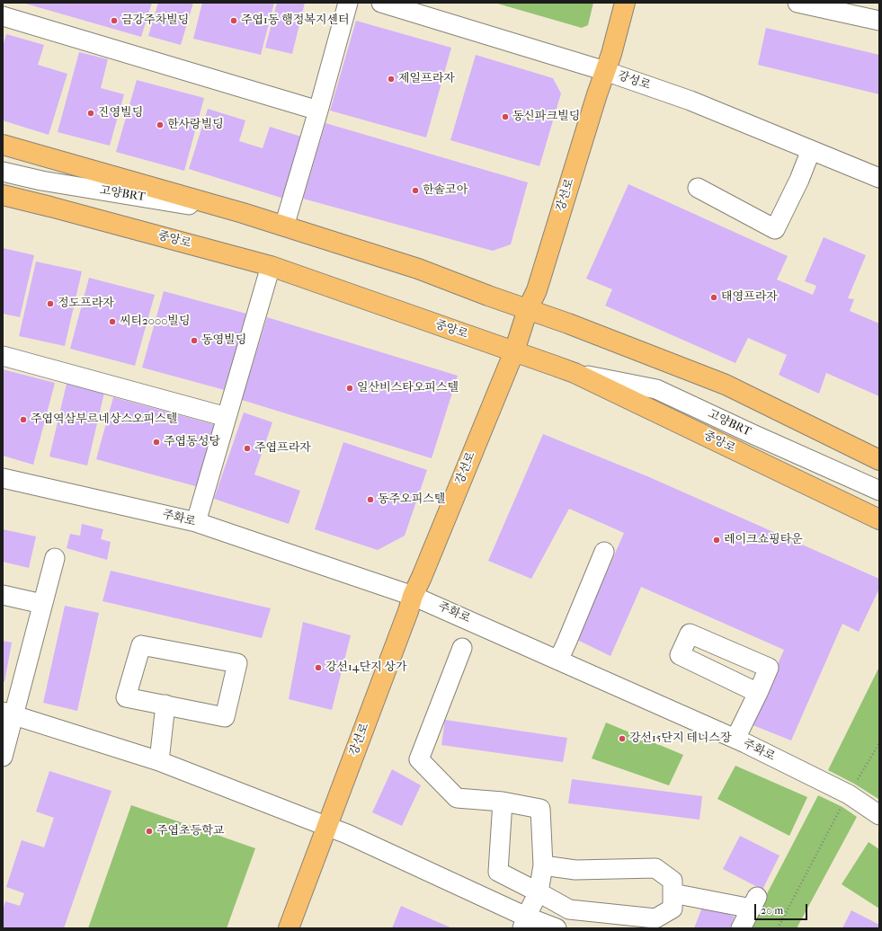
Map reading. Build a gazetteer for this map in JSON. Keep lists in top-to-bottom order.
{
  "streets": {
    "main road": ["강선로", "중앙로"],
    "street": ["강성로", "고양BRT", "주화로"]
  },
  "crossings": [
    ["강성로", "강선로"],
    ["고양BRT", "중앙로"],
    ["강선로", "중앙로"],
    ["강선로", "주화로"]
  ],
  "places": [
    "금강주차빌딩",
    "주엽1동 행정복지센터",
    "제일프라자",
    "진영빌딩",
    "동신파크빌딩",
    "한사랑빌딩",
    "한솔코아",
    "태영프라자",
    "정도프라자",
    "씨티2000빌딩",
    "동영빌딩",
    "일산비스타오피스텔",
    "주엽역삼부르네상스오피스텔",
    "주엽동성당",
    "주엽프라자",
    "동주오피스텔",
    "레이크쇼핑타운",
    "강선14단지 상가",
    "강선15단지 테니스장",
    "주엽초등학교"
  ],
  "scale_bar": "20 m"
}
